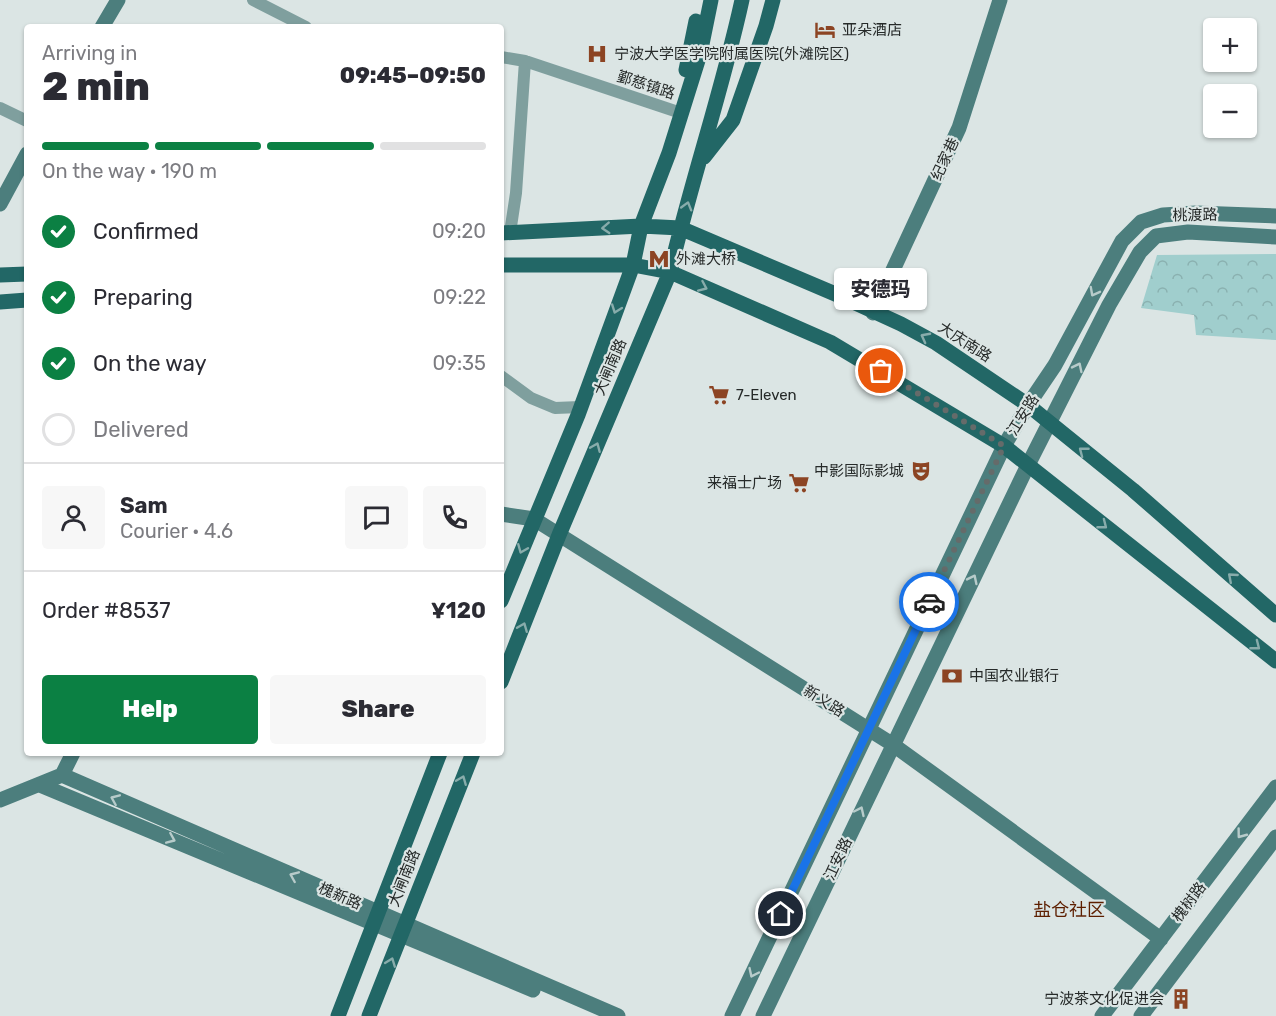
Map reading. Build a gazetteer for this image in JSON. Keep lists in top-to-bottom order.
{
  "streets": {
    "main road": ["大庆南路", "大闸南路"],
    "street": [
      "鄞慈镇路",
      "纪家巷",
      "桃渡路",
      "江安路",
      "新义路",
      "槐新路",
      "槐树路"
    ]
  },
  "crossings": [
    ["纪家巷", "大庆南路"],
    ["桃渡路", "江安路"],
    ["大庆南路", "大闸南路"],
    ["大庆南路", "江安路"],
    ["大闸南路", "新义路"],
    ["大闸南路", "槐新路"],
    ["江安路", "新义路"],
    ["新义路", "槐树路"]
  ],
  "districts": ["盐仓社区"],
  "places": {
    "hotel": ["亚朵酒店"],
    "hospital": ["宁波大学医学院附属医院(外滩院区)"],
    "metro station": ["外滩大桥"],
    "other": ["安德玛"],
    "supermarket": ["7-Eleven", "来福士广场"],
    "theatre": ["中影国际影城"],
    "bank": ["中国农业银行"],
    "building": ["宁波茶文化促进会"]
  },
  "page": {
    "map_buttons": ["+", "−"],
    "heading": ["2 min", "Arriving in", "09:45–09:50"],
    "panel": [
      "Sam",
      "Courier · 4.6",
      "Order #8537",
      "¥120"
    ],
    "bar": "On the way · 190 m",
    "list": [
      ["Confirmed", "09:20"],
      ["Preparing", "09:22"],
      ["On the way", "09:35"],
      "Delivered"
    ],
    "bubble": "安德玛",
    "buttons": ["Help", "Share"]
  }
}
